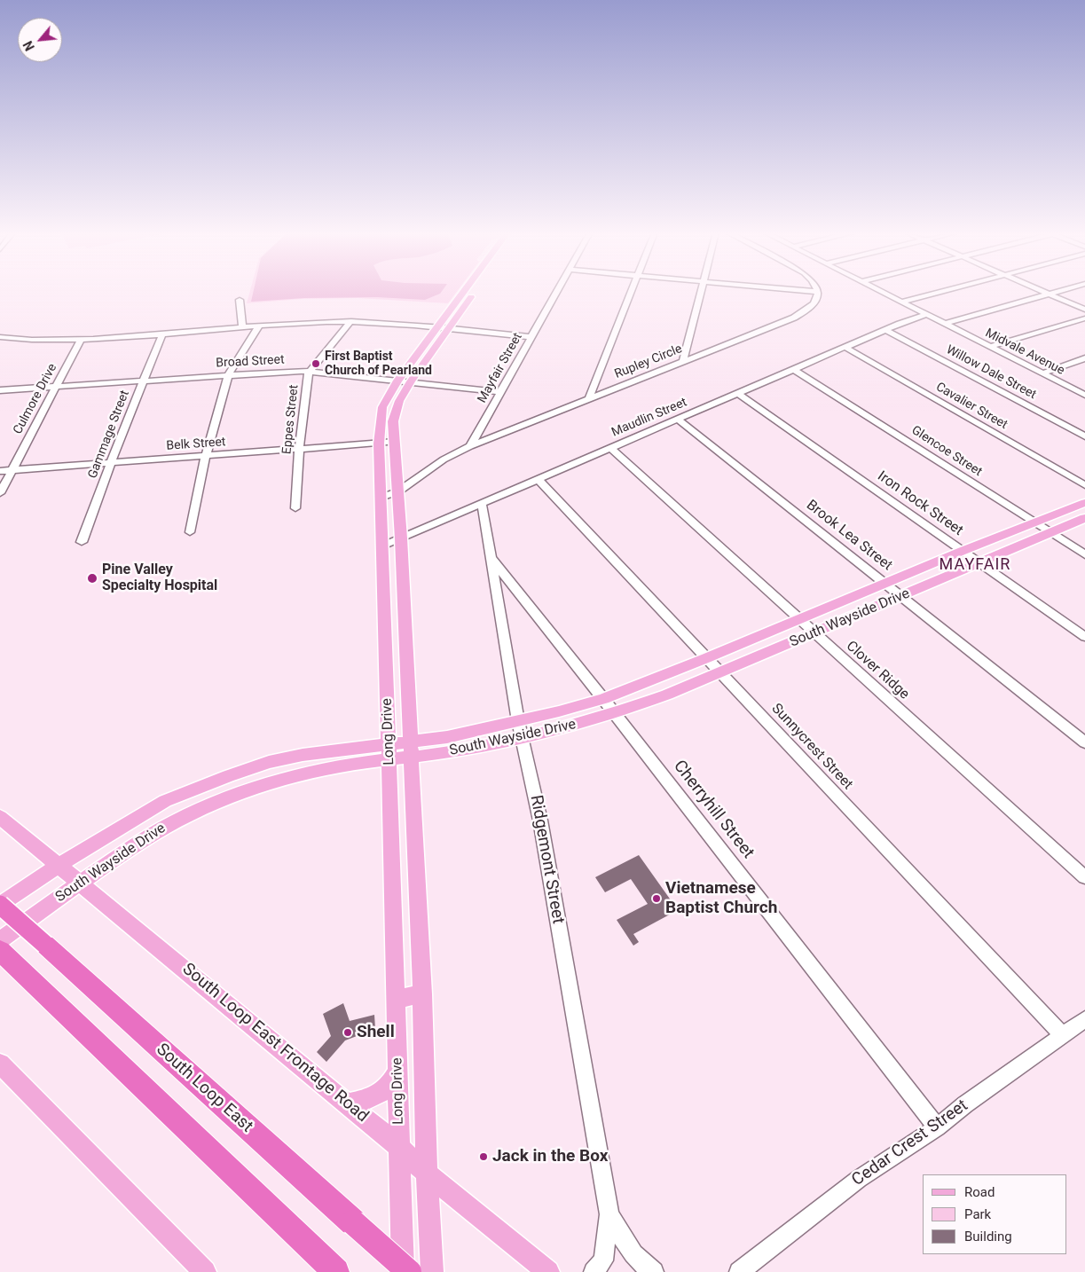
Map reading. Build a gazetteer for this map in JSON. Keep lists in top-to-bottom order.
{
  "streets": {
    "highway": ["South Loop East"],
    "main road": ["South Wayside Drive", "Long Drive", "South Loop East Frontage Road"],
    "street": [
      "Midvale Avenue",
      "Broad Street",
      "Rupley Circle",
      "Mayfair Street",
      "Willow Dale Street",
      "Culmore Drive",
      "Cavalier Street",
      "Maudlin Street",
      "Eppes Street",
      "Gammage Street",
      "Belk Street",
      "Glencoe Street",
      "Iron Rock Street",
      "Brook Lea Street",
      "Clover Ridge",
      "Sunnycrest Street",
      "Cherryhill Street",
      "Ridgemont Street",
      "Cedar Crest Street"
    ]
  },
  "crossings": [
    ["Midvale Avenue", "Maudlin Street"],
    ["Broad Street", "Mayfair Street"],
    ["Broad Street", "Culmore Drive"],
    ["Broad Street", "Eppes Street"],
    ["Broad Street", "Gammage Street"],
    ["Broad Street", "Long Drive"],
    ["Rupley Circle", "Mayfair Street"],
    ["Rupley Circle", "Long Drive"],
    ["Willow Dale Street", "Maudlin Street"],
    ["Culmore Drive", "Belk Street"],
    ["Cavalier Street", "Maudlin Street"],
    ["Maudlin Street", "Glencoe Street"],
    ["Maudlin Street", "Iron Rock Street"],
    ["Maudlin Street", "Brook Lea Street"],
    ["Maudlin Street", "Clover Ridge"],
    ["Maudlin Street", "Long Drive"],
    ["Maudlin Street", "Sunnycrest Street"],
    ["Maudlin Street", "Ridgemont Street"],
    ["Eppes Street", "Belk Street"],
    ["Gammage Street", "Belk Street"],
    ["Belk Street", "Long Drive"],
    ["Glencoe Street", "South Wayside Drive"],
    ["Iron Rock Street", "South Wayside Drive"],
    ["Brook Lea Street", "South Wayside Drive"],
    ["South Wayside Drive", "Clover Ridge"],
    ["South Wayside Drive", "Long Drive"],
    ["South Wayside Drive", "Sunnycrest Street"],
    ["South Wayside Drive", "Cherryhill Street"],
    ["South Wayside Drive", "Ridgemont Street"],
    ["South Wayside Drive", "South Loop East Frontage Road"],
    ["South Wayside Drive", "South Loop East"],
    ["Long Drive", "South Loop East Frontage Road"],
    ["Sunnycrest Street", "Cedar Crest Street"],
    ["Cherryhill Street", "Ridgemont Street"],
    ["Cherryhill Street", "Cedar Crest Street"]
  ],
  "districts": ["MAYFAIR"],
  "places": [
    "First Baptist Church of Pearland",
    "Pine Valley Specialty Hospital",
    "Vietnamese Baptist Church",
    "Shell",
    "Jack in the Box"
  ],
  "legend": ["Road", "Park", "Building"],
  "north": "bottom left"
}
